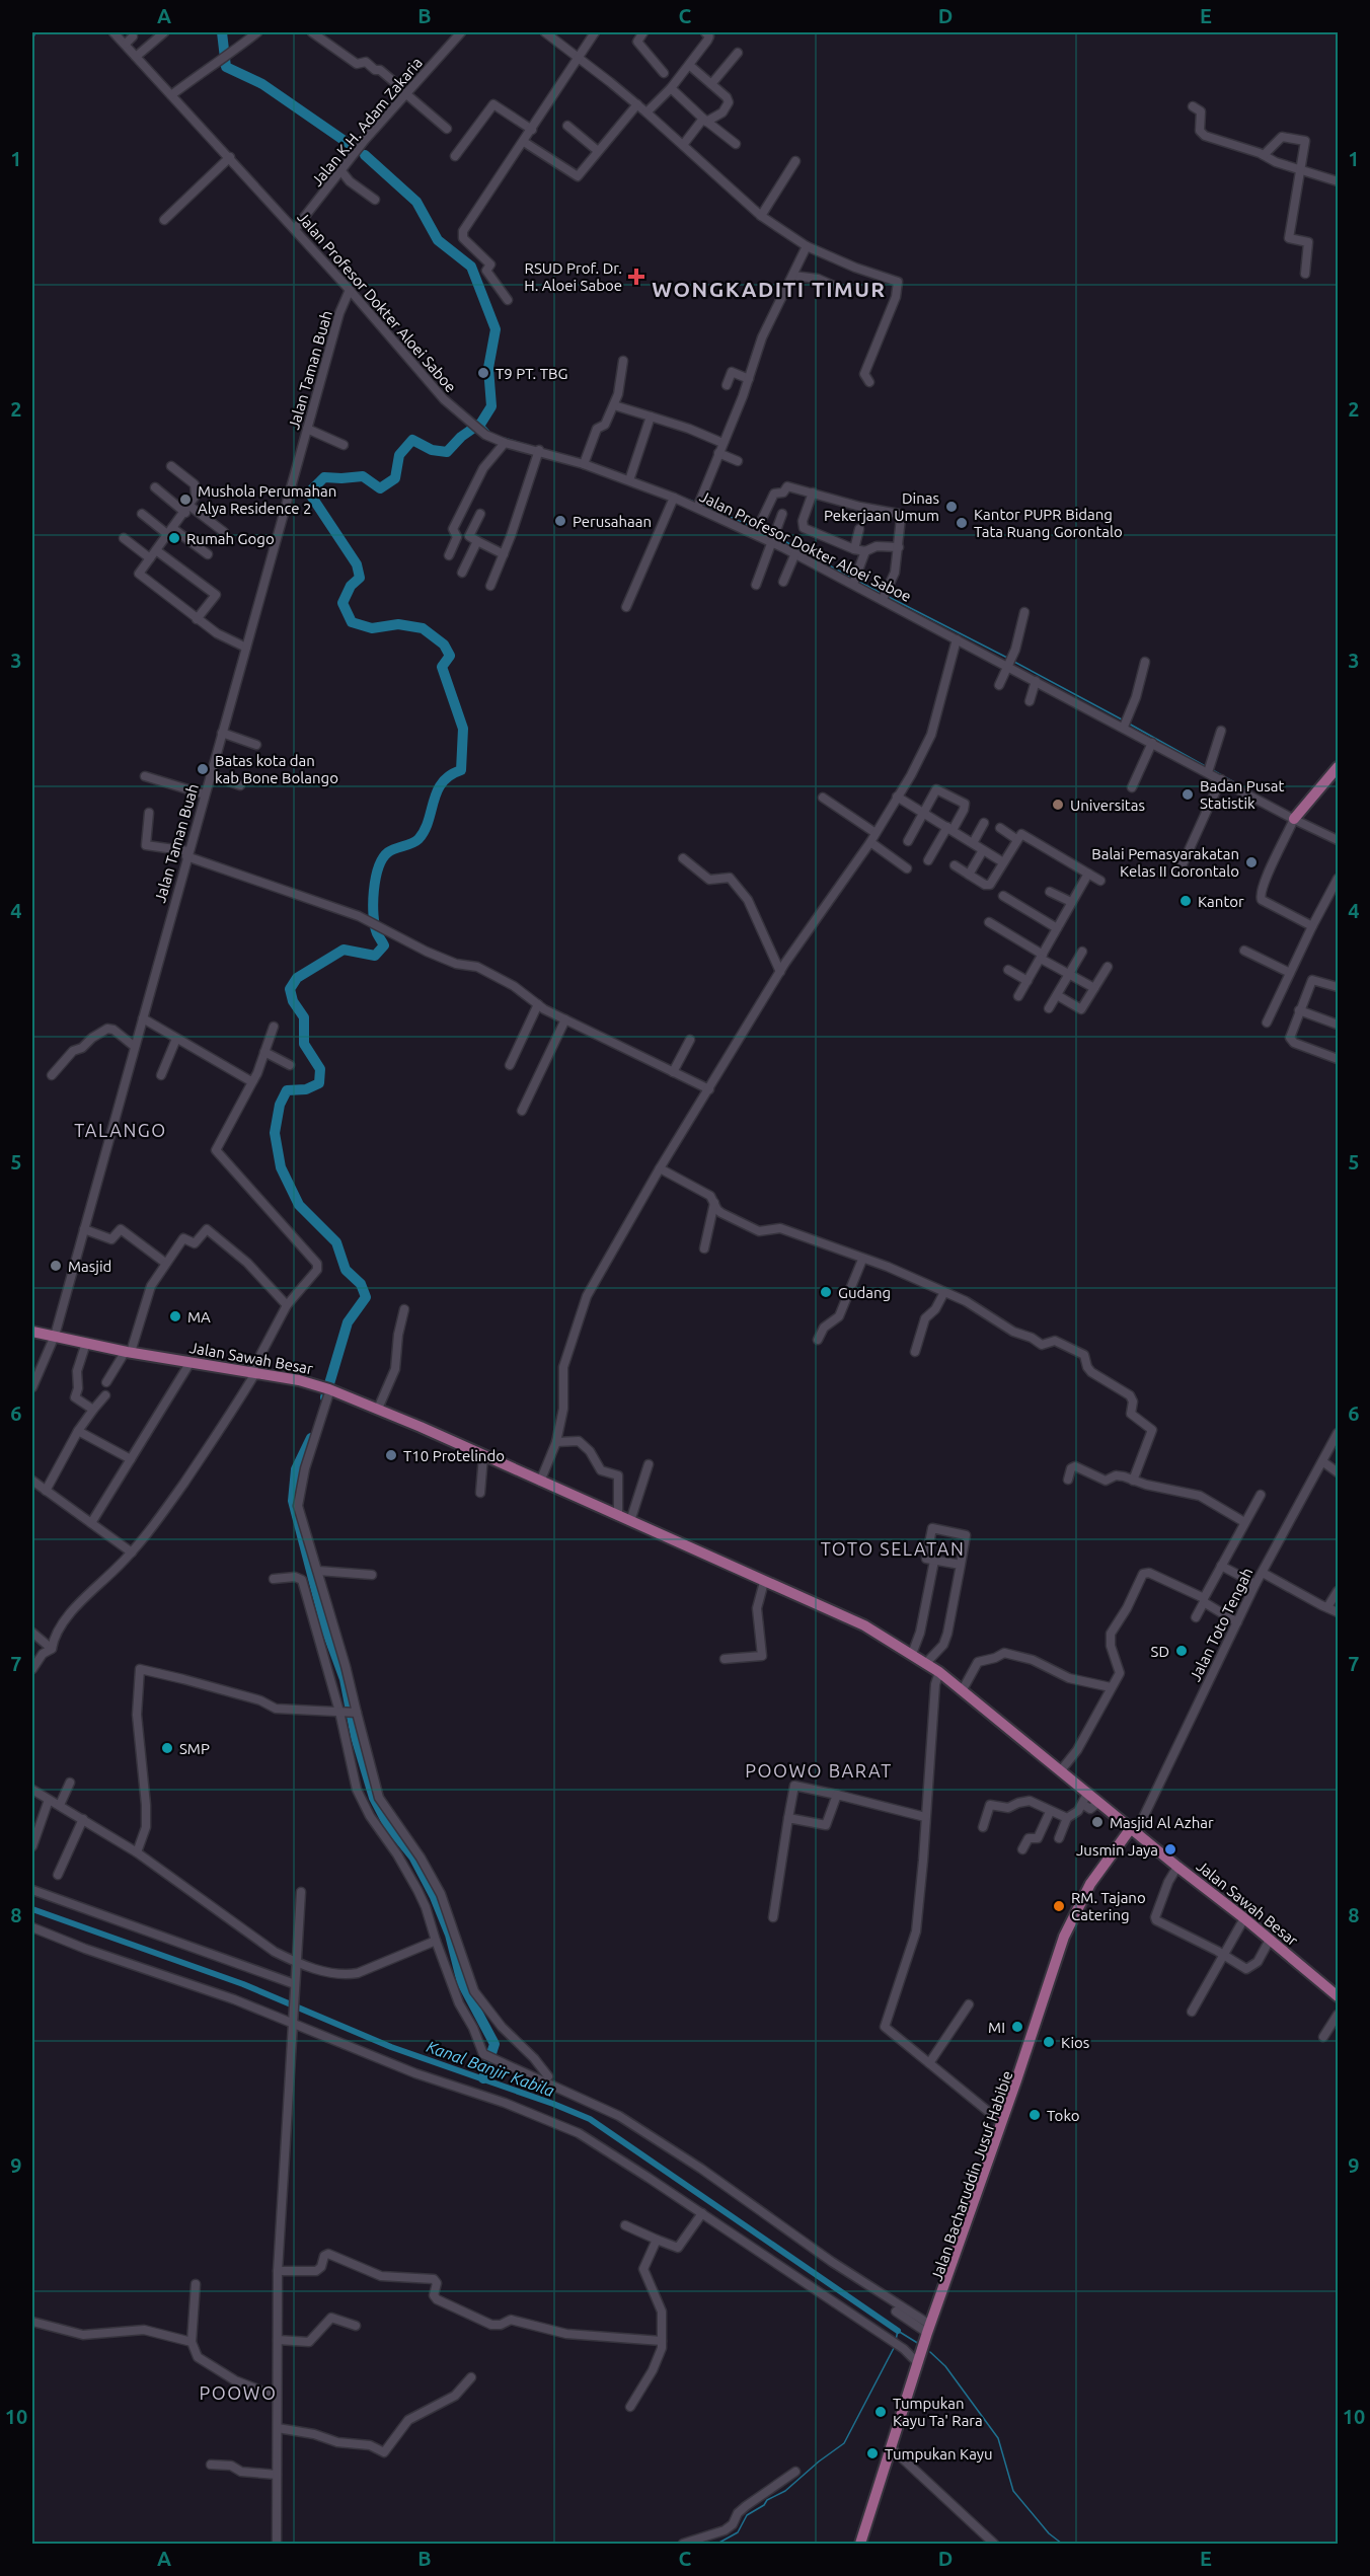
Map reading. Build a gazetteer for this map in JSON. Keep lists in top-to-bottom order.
{
  "streets": {
    "main road": ["Jalan Sawah Besar", "Jalan Bacharuddin Jusuf Habibie"],
    "street": [
      "Jalan K.H. Adam Zakaria",
      "Jalan Profesor Dokter Aloei Saboe",
      "Jalan Taman Buah",
      "Jalan Toto Tengah"
    ]
  },
  "crossings": [
    ["Jalan K.H. Adam Zakaria", "Jalan Profesor Dokter Aloei Saboe"],
    ["Jalan Profesor Dokter Aloei Saboe", "Jalan Taman Buah"],
    ["Jalan Taman Buah", "Jalan Sawah Besar"],
    ["Jalan Sawah Besar", "Jalan Toto Tengah"],
    ["Jalan Sawah Besar", "Jalan Bacharuddin Jusuf Habibie"],
    ["Jalan Toto Tengah", "Jalan Bacharuddin Jusuf Habibie"]
  ],
  "districts": [
    "WONGKADITI TIMUR",
    "TALANGO",
    "TOTO SELATAN",
    "POOWO BARAT",
    "POOWO"
  ],
  "water": ["Kanal Banjir Kabila"],
  "places": {
    "health": ["RSUD Prof. Dr. H. Aloei Saboe"],
    "other": [
      "T9 PT. TBG",
      "Mushola Perumahan Alya Residence 2",
      "Dinas Pekerjaan Umum",
      "Perusahaan",
      "Kantor PUPR Bidang Tata Ruang Gorontalo",
      "Rumah Gogo",
      "Batas kota dan kab Bone Bolango",
      "Badan Pusat Statistik",
      "Universitas",
      "Balai Pemasyarakatan Kelas II Gorontalo",
      "Kantor",
      "Masjid",
      "Gudang",
      "MA",
      "T10 Protelindo",
      "SD",
      "SMP",
      "Masjid Al Azhar",
      "Jusmin Jaya",
      "RM. Tajano Catering",
      "MI",
      "Kios",
      "Toko",
      "Tumpukan Kayu Ta' Rara",
      "Tumpukan Kayu"
    ]
  },
  "grid": {
    "columns": [
      "A",
      "B",
      "C",
      "D",
      "E"
    ],
    "rows": [
      "1",
      "2",
      "3",
      "4",
      "5",
      "6",
      "7",
      "8",
      "9",
      "10"
    ]
  }
}
